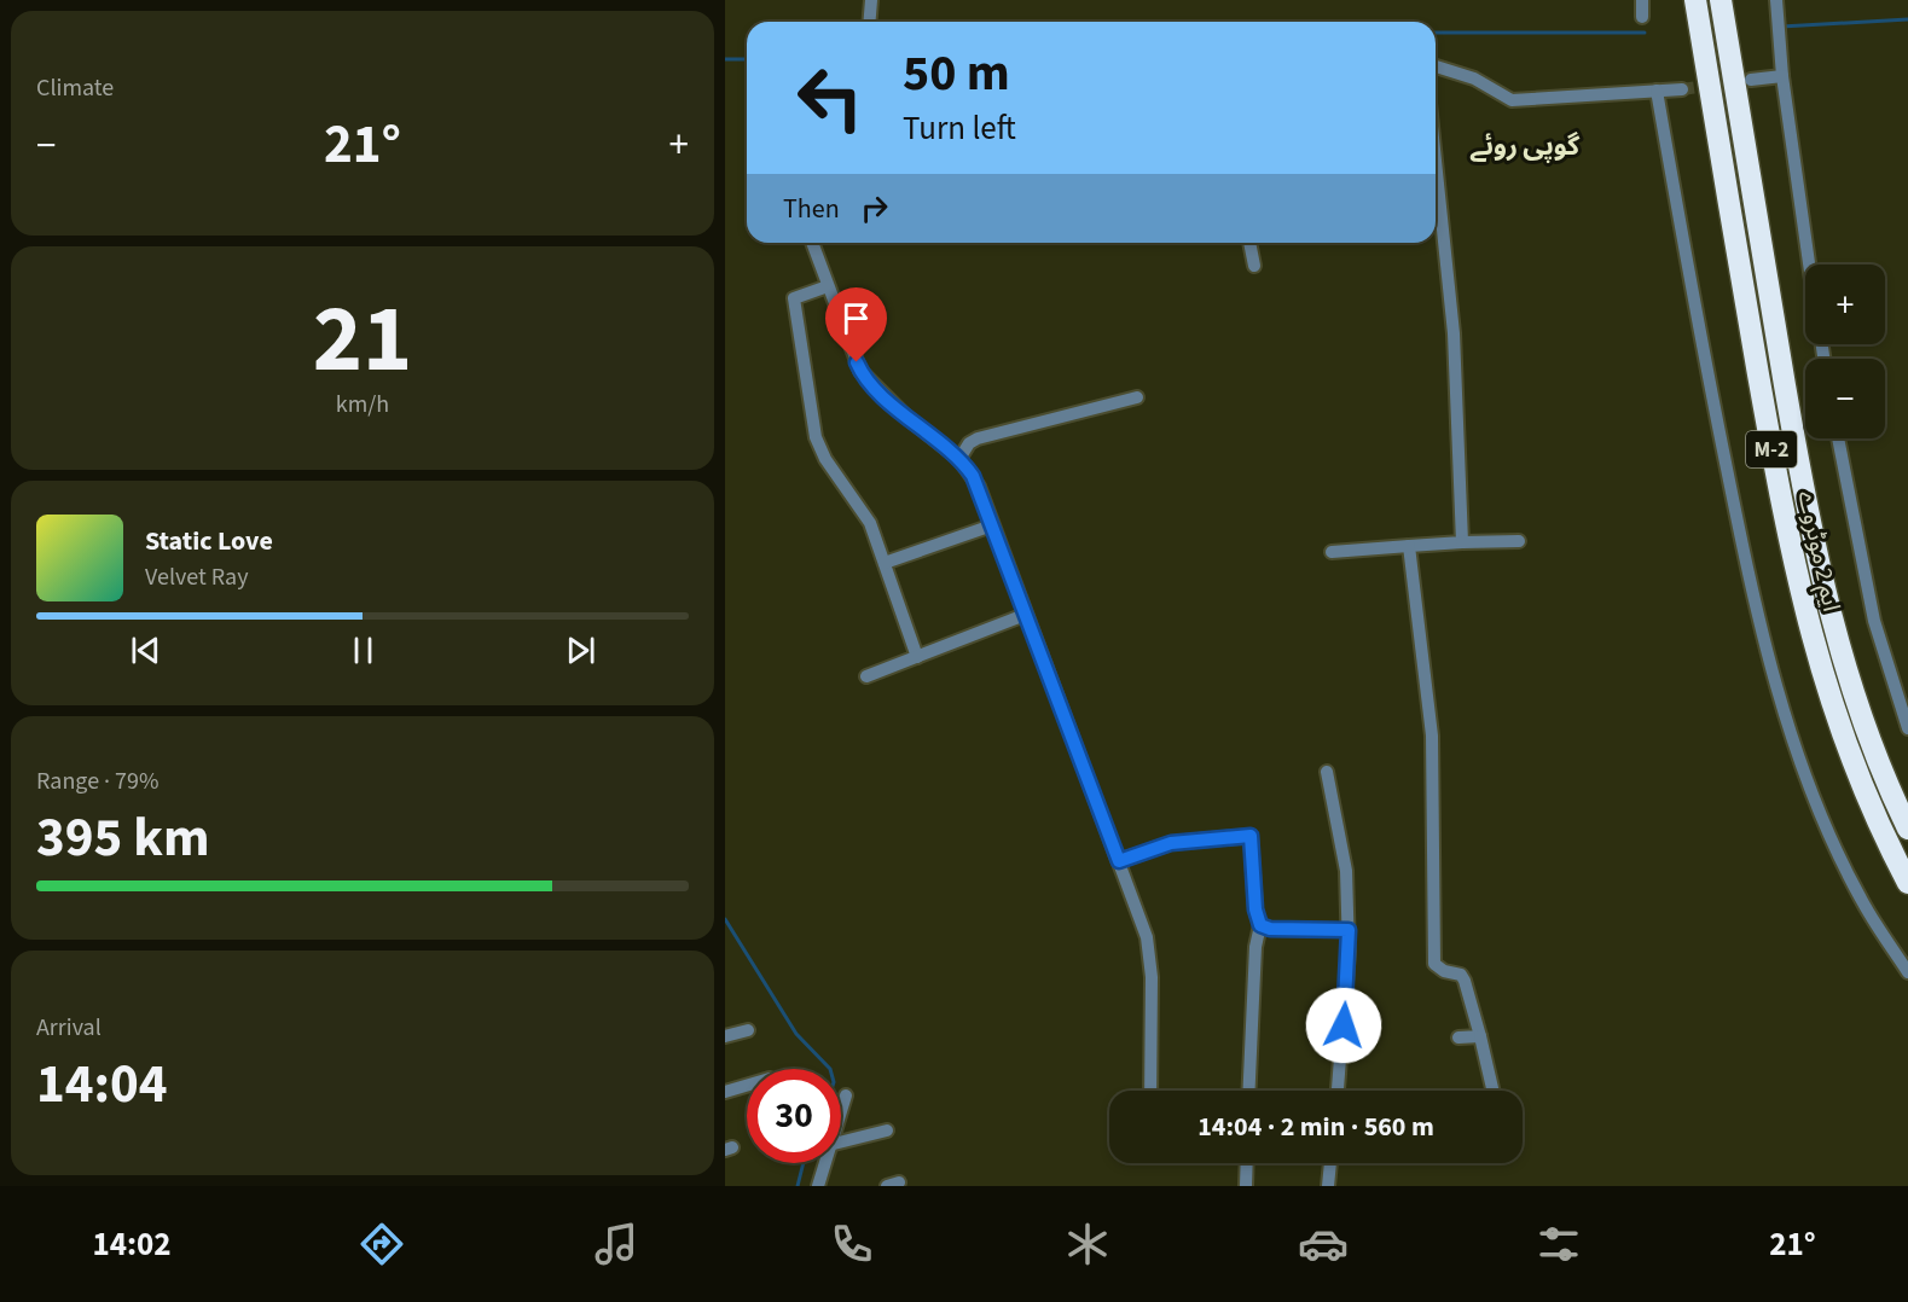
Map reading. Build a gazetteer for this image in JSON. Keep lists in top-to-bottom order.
{
  "streets": {
    "highway": ["M-2", "ایم 2 موٹروے"]
  },
  "districts": ["گوپی روئے"],
  "page": {
    "tile": [
      "Climate",
      ["21", "km/h"],
      ["Range · 79%", "395 km"],
      ["Arrival", "14:04"]
    ],
    "turn": ["50 m", "Turn left"],
    "heat": ["−", "21°", "+"],
    "then": "Then",
    "map_buttons": ["+", "−"],
    "song": ["Static Love", "Velvet Ray"],
    "limit": "30",
    "trip": "14:04 · 2 min · 560 m",
    "tabs": ["14:02", "21°"]
  }
}
